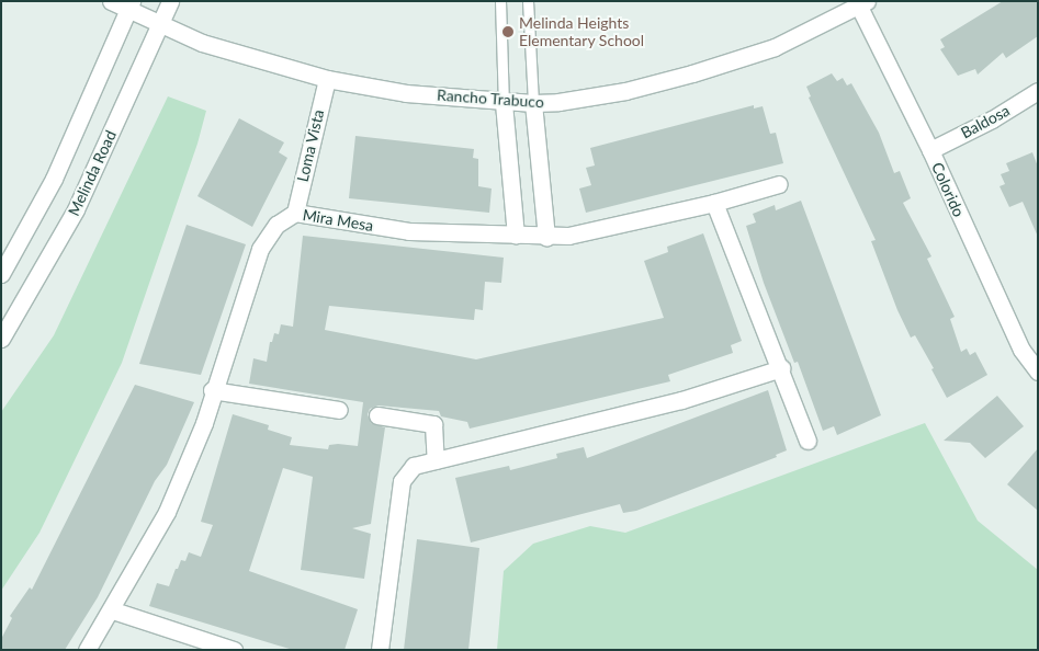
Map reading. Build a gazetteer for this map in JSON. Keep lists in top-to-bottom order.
{
  "streets": {
    "street": [
      "Rancho Trabuco",
      "Baldosa",
      "Loma Vista",
      "Melinda Road",
      "Colorido",
      "Mira Mesa"
    ]
  },
  "crossings": [
    ["Rancho Trabuco", "Loma Vista"],
    ["Rancho Trabuco", "Melinda Road"],
    ["Rancho Trabuco", "Colorido"],
    ["Baldosa", "Colorido"],
    ["Loma Vista", "Mira Mesa"]
  ],
  "places": ["Melinda Heights Elementary School"]
}
